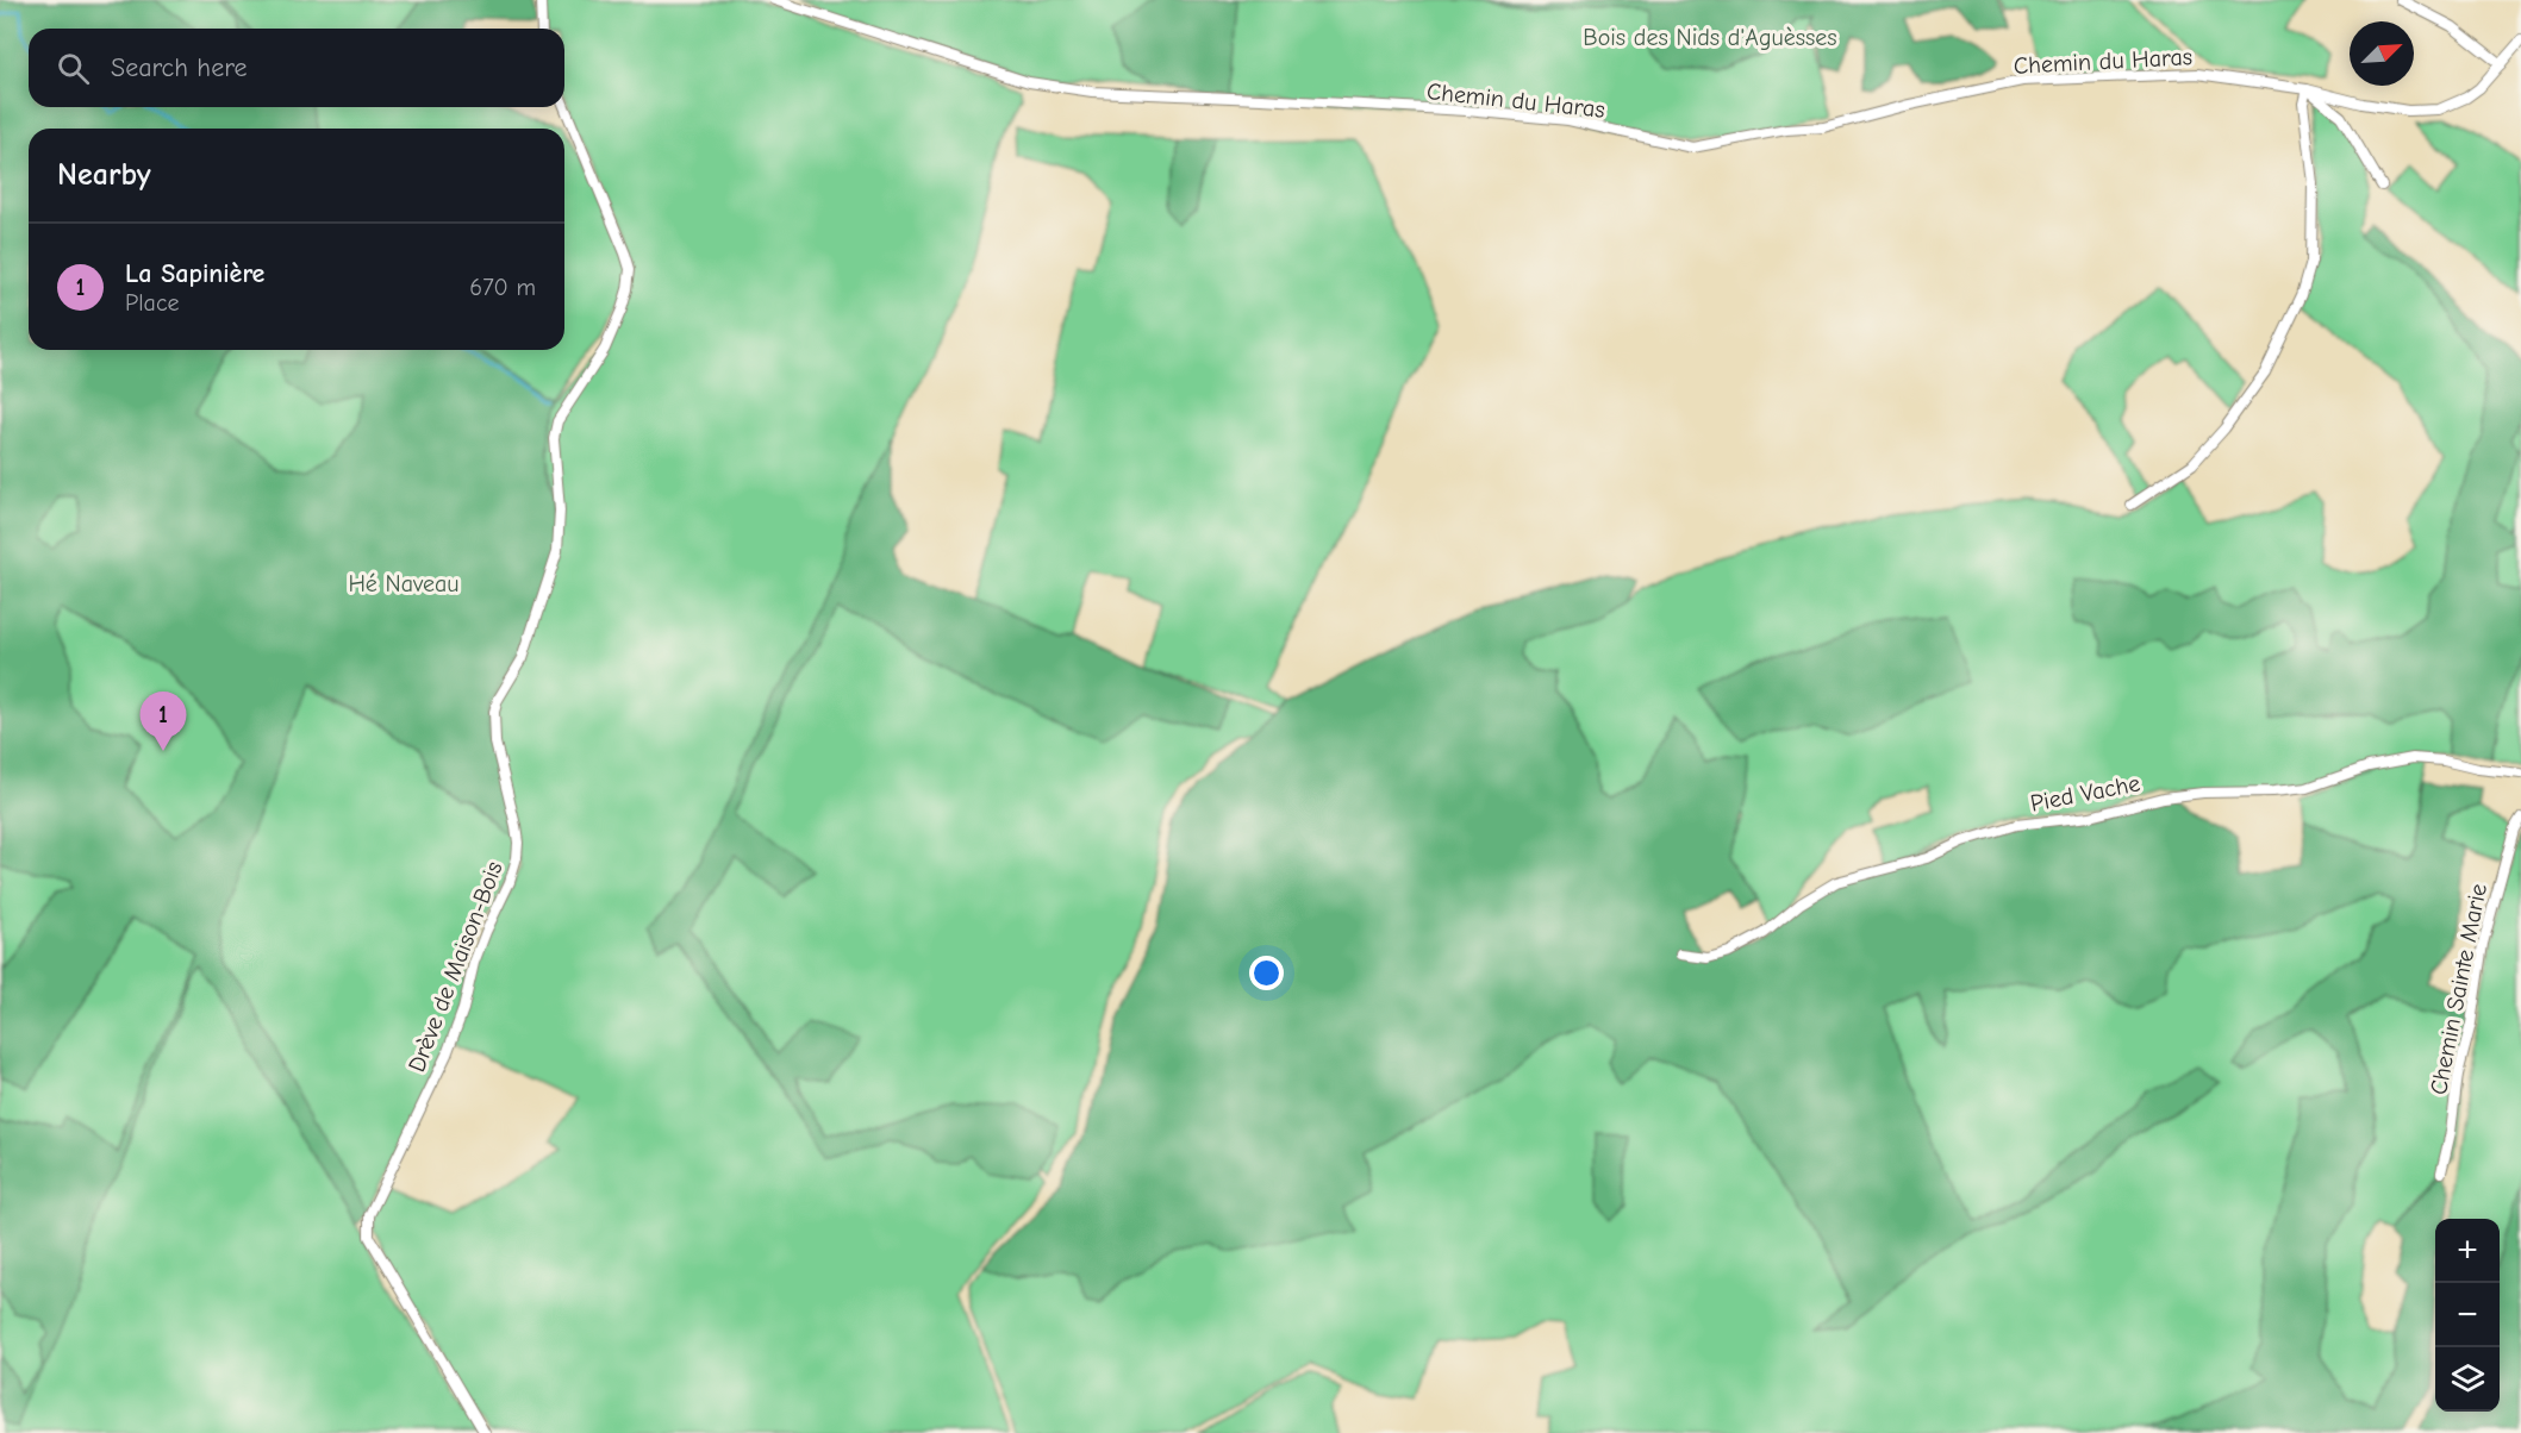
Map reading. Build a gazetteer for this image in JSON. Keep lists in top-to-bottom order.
{
  "streets": {
    "street": [
      "Chemin du Haras",
      "Pied Vache",
      "Drève de Maison-Bois",
      "Chemin Sainte Marie"
    ]
  },
  "parks": ["Bois des Nids d'Aguèsses", "Hé Naveau"],
  "north": "top right",
  "page": {
    "search": "Search here",
    "heading": "Nearby",
    "list": [
      {
        "mark": "1",
        "name": "La Sapinière",
        "note": "Place",
        "value": "670 m"
      }
    ],
    "pins": "1",
    "map_buttons": ["+", "−"]
  }
}
